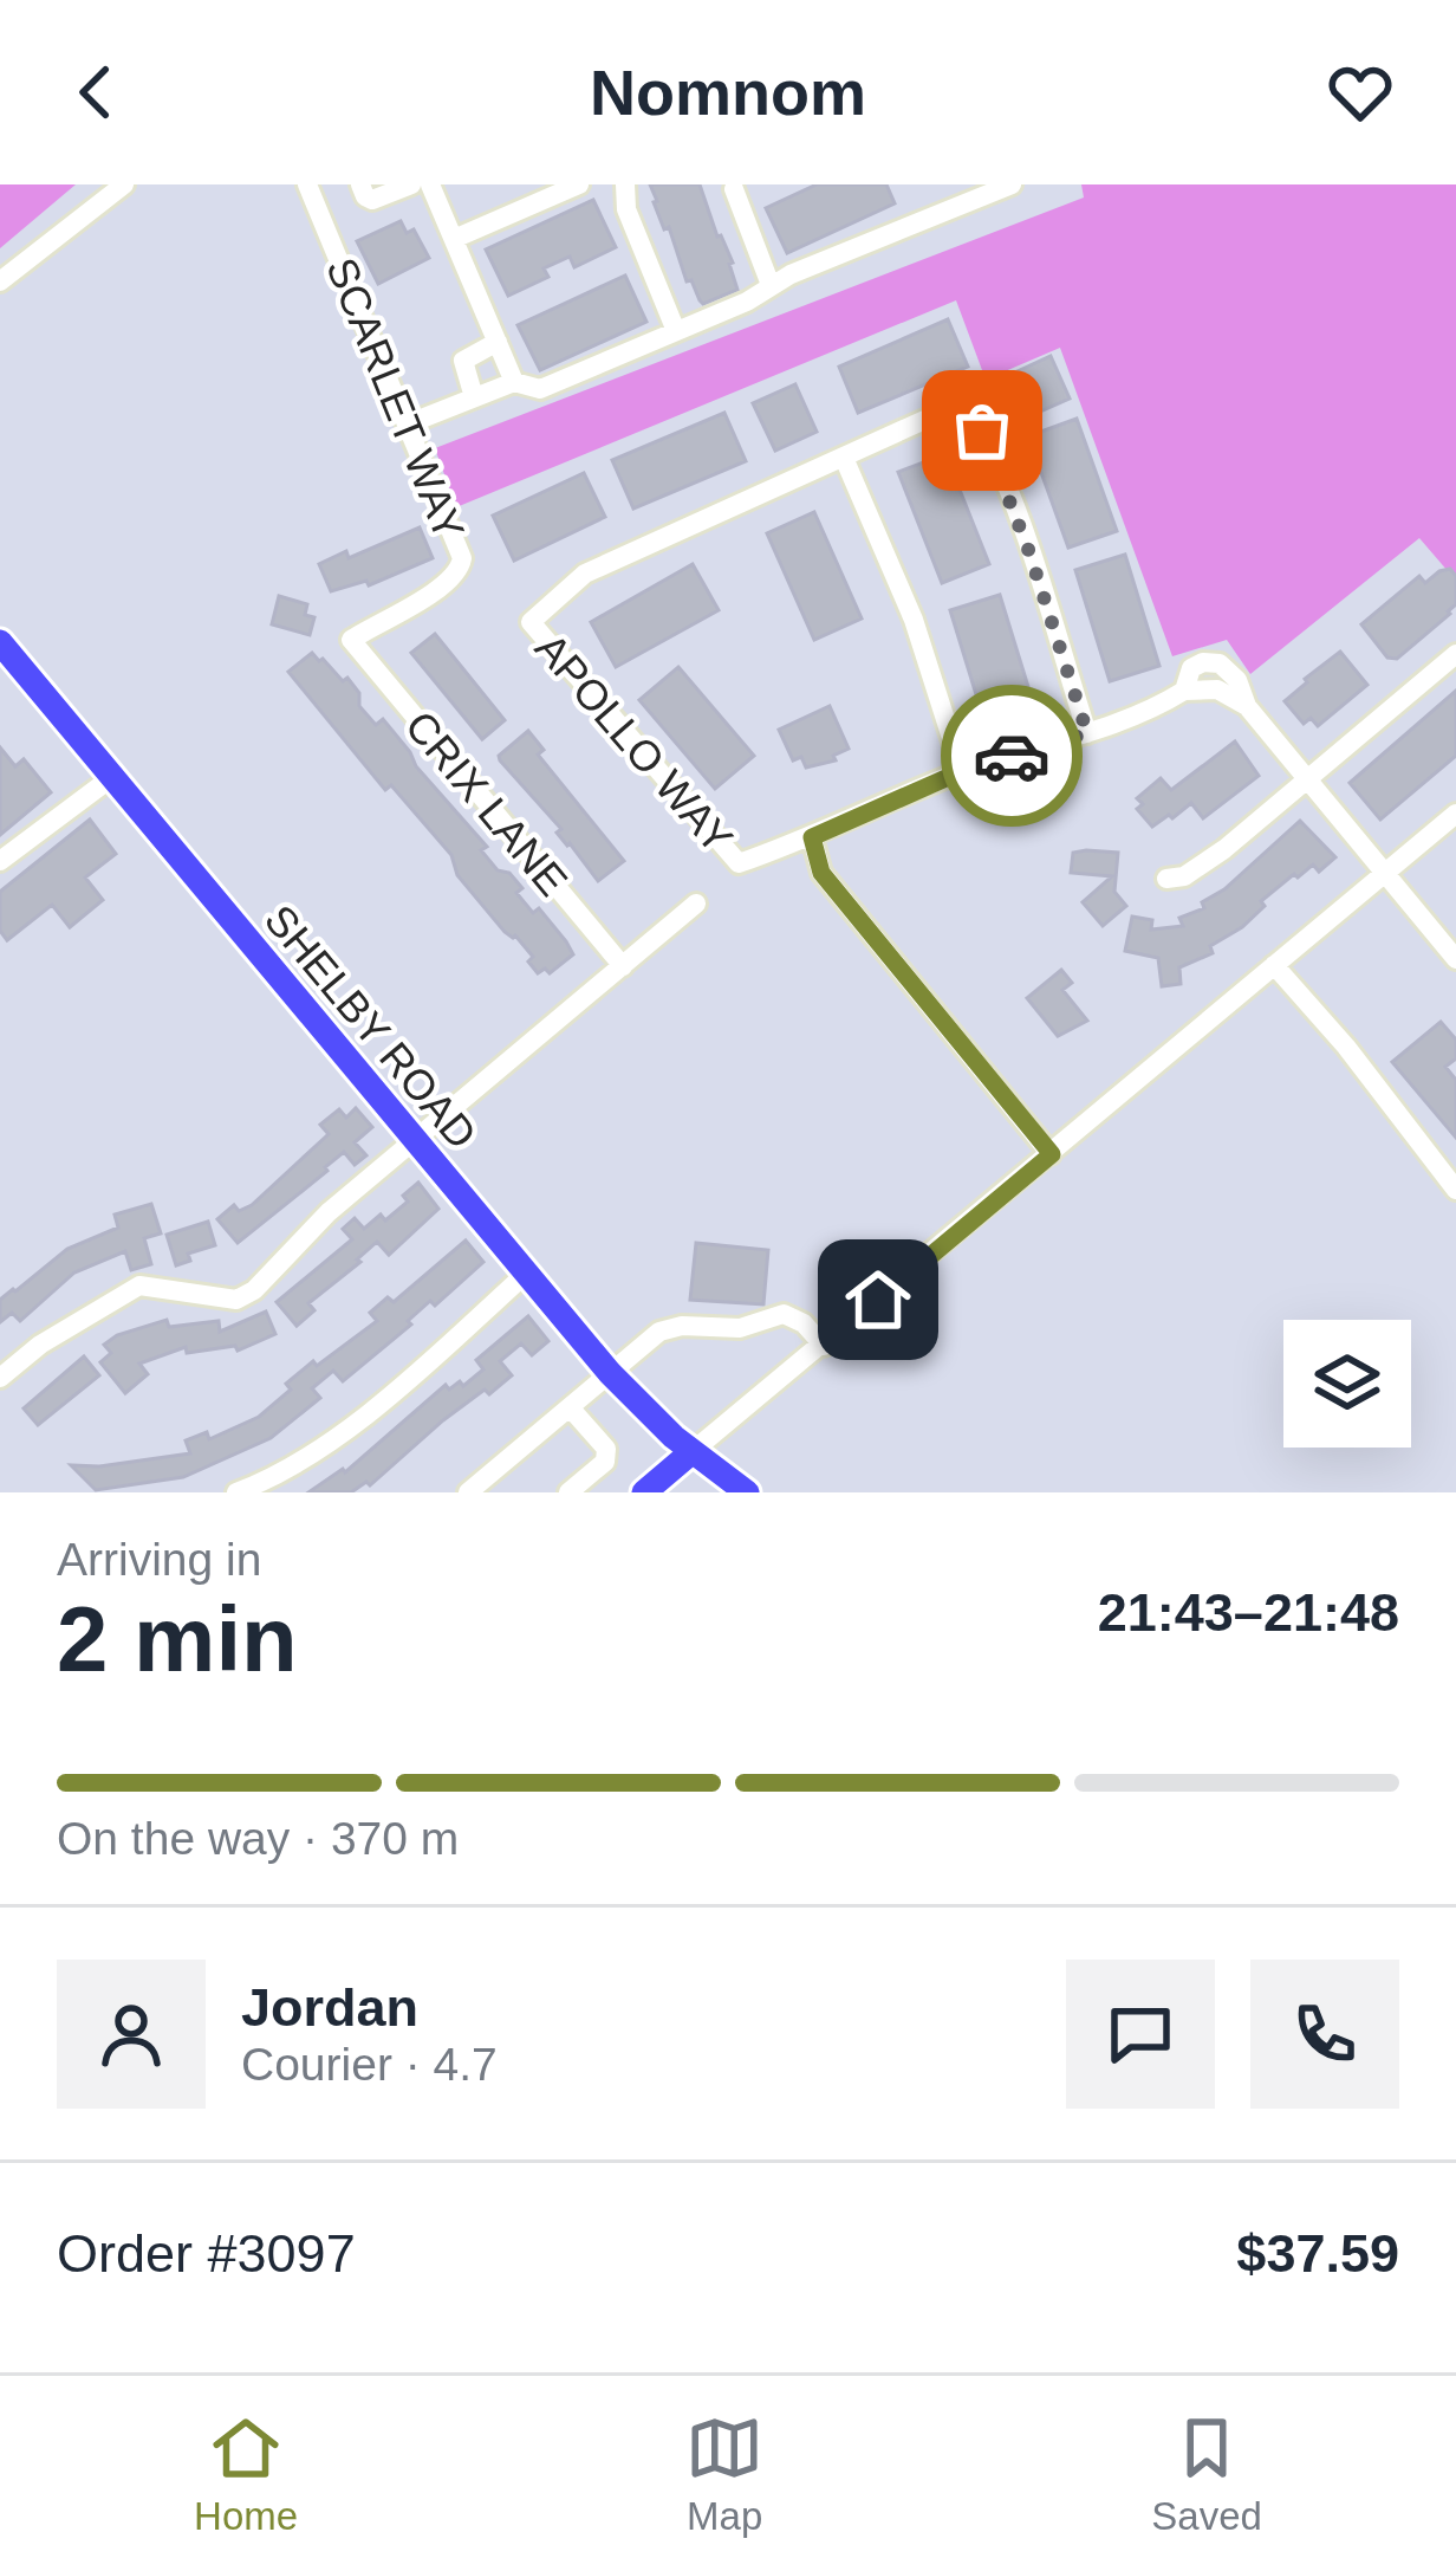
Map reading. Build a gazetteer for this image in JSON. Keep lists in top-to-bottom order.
{
  "streets": {
    "main road": ["SHELBY ROAD"],
    "street": ["SCARLET WAY", "APOLLO WAY", "CRIX LANE"]
  },
  "crossings": [
    ["SCARLET WAY", "CRIX LANE"]
  ],
  "page": {
    "header": "Nomnom",
    "heading": ["2 min", "Arriving in", "21:43–21:48"],
    "panel": [
      "Jordan",
      "Courier · 4.7",
      "Order #3097",
      "$37.59"
    ],
    "bar": "On the way · 370 m",
    "tabs": ["Home", "Map", "Saved"]
  }
}
